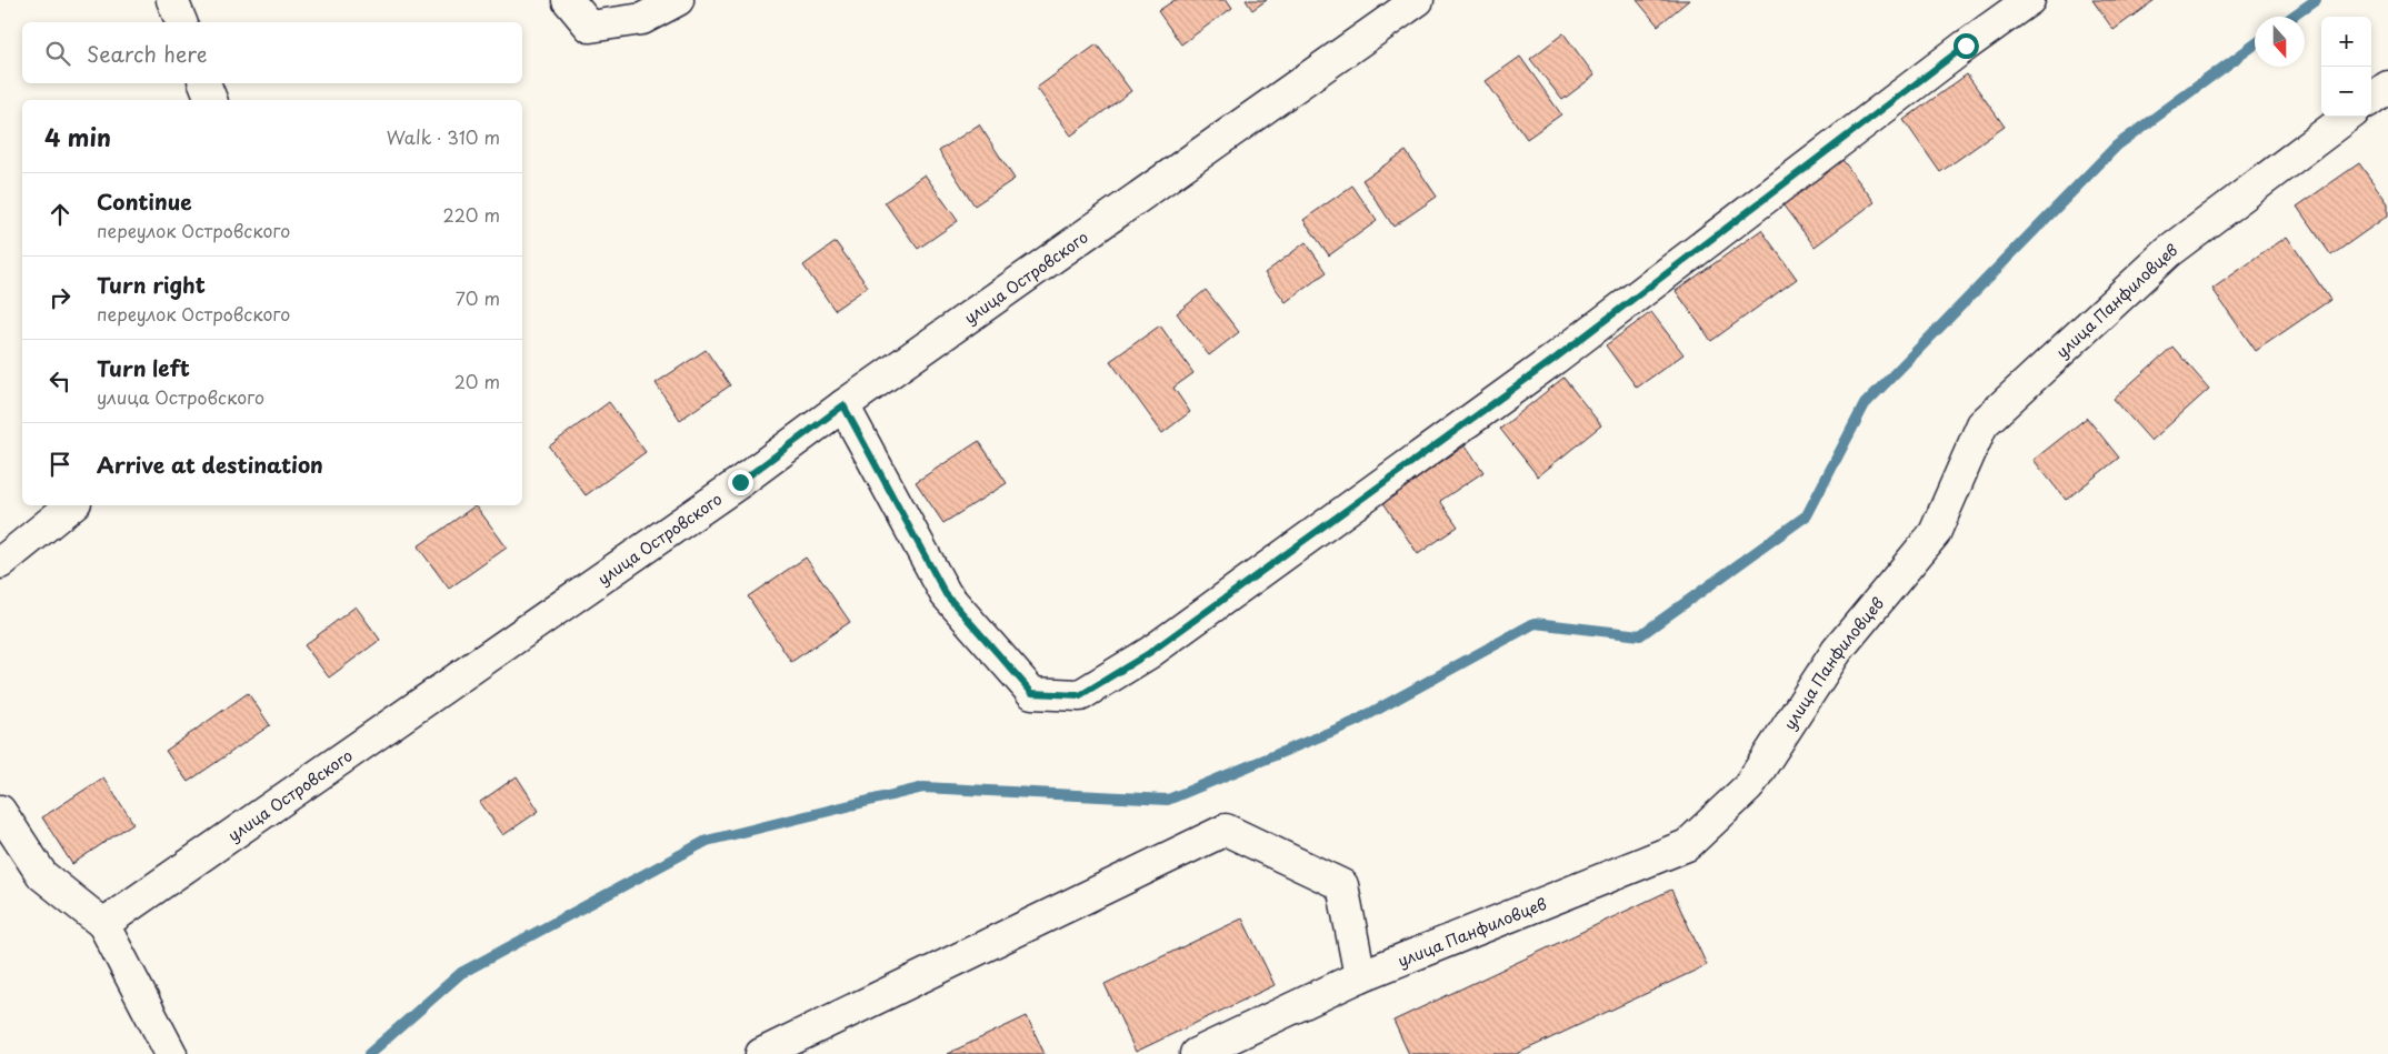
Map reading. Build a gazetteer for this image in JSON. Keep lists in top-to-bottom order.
{
  "streets": {
    "street": ["улица Островского", "улица Панфиловцев"]
  },
  "north": "bottom",
  "page": {
    "map_buttons": ["+", "−"],
    "search": "Search here",
    "heading": ["4 min", "Walk · 310 m"],
    "list": [
      ["Continue", "переулок Островского", "220 m"],
      ["Turn right", "переулок Островского", "70 m"],
      ["Turn left", "улица Островского", "20 m"],
      "Arrive at destination"
    ]
  }
}
